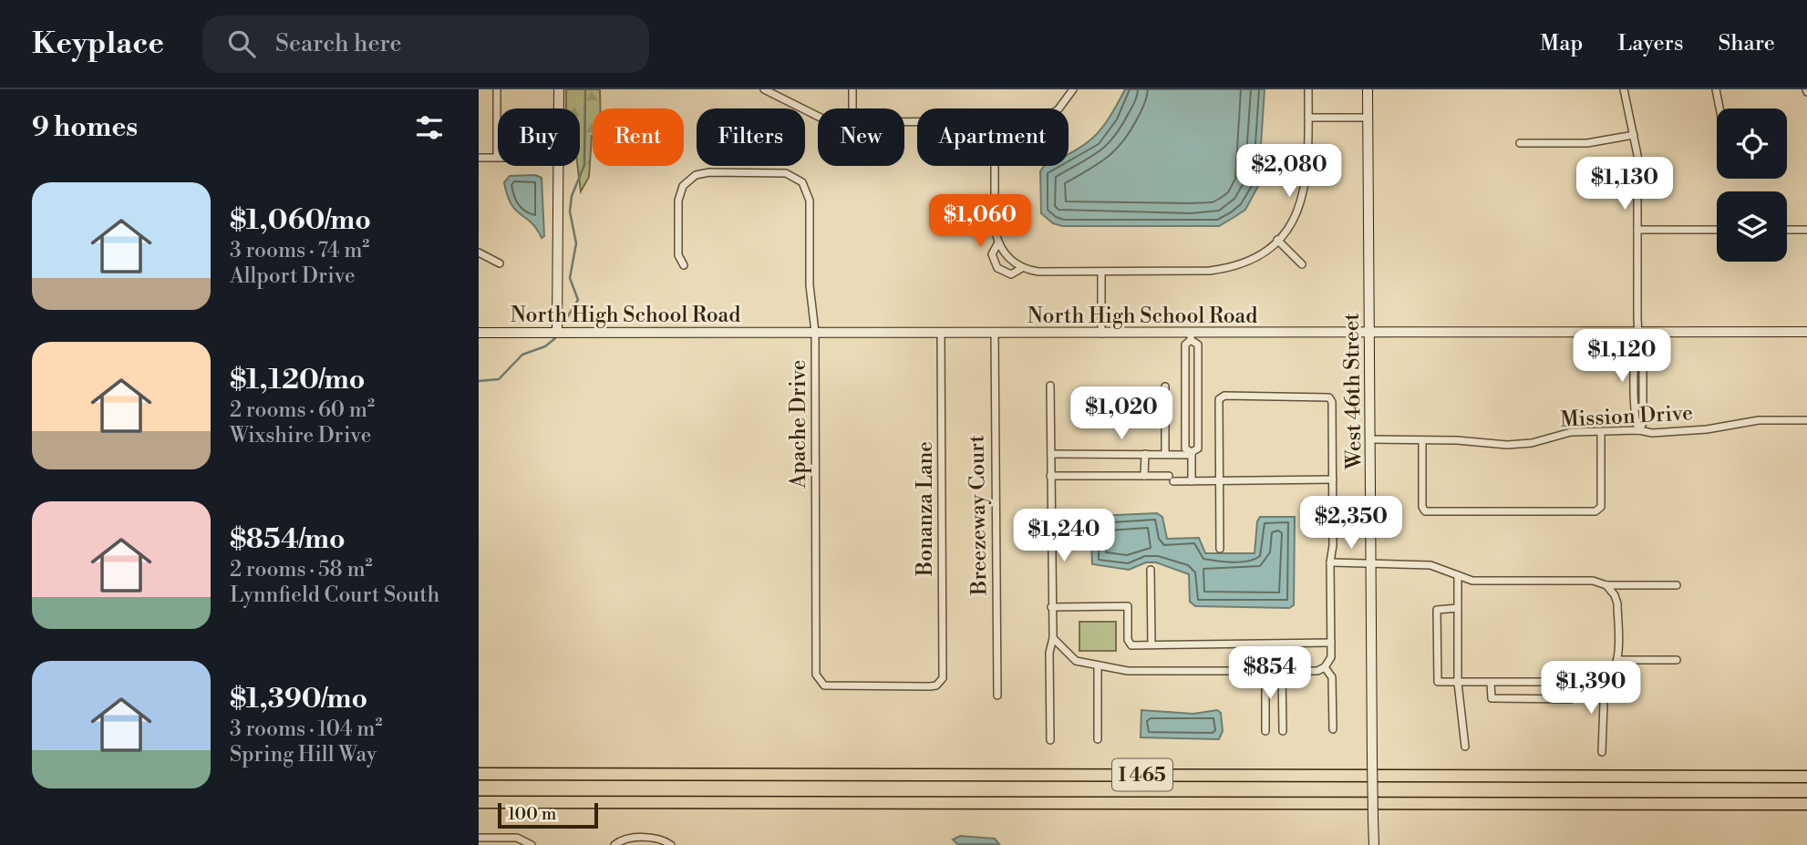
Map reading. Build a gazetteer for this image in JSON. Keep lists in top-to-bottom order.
{
  "streets": {
    "highway": ["I 465"],
    "street": [
      "North High School Road",
      "West 46th Street",
      "Mission Drive",
      "Apache Drive",
      "Bonanza Lane",
      "Breezeway Court"
    ]
  },
  "crossings": [
    ["North High School Road", "West 46th Street"],
    ["North High School Road", "Apache Drive"],
    ["North High School Road", "Bonanza Lane"],
    ["North High School Road", "Breezeway Court"],
    ["West 46th Street", "Mission Drive"],
    ["Apache Drive", "Bonanza Lane"]
  ],
  "scale_bar": "100 m",
  "page": {
    "header": "Keyplace",
    "search": "Search here",
    "nav": ["Map", "Layers", "Share"],
    "heading": "9 homes",
    "chip": [
      "Buy",
      "Rent",
      "Filters",
      "New",
      "Apartment"
    ],
    "price": [
      "$2,080",
      "$1,130",
      "$1,060",
      "$1,120",
      "$1,020",
      "$2,350",
      "$1,240",
      "$854",
      "$1,390"
    ],
    "list": [
      {
        "name": "$1,060/mo",
        "note": "3 rooms · 74 m² · Allport Drive"
      },
      {
        "name": "$1,120/mo",
        "note": "2 rooms · 60 m² · Wixshire Drive"
      },
      {
        "name": "$854/mo",
        "note": "2 rooms · 58 m² · Lynnfield Court South"
      },
      {
        "name": "$1,390/mo",
        "note": "3 rooms · 104 m² · Spring Hill Way"
      }
    ],
    "scale": "100 m"
  }
}
